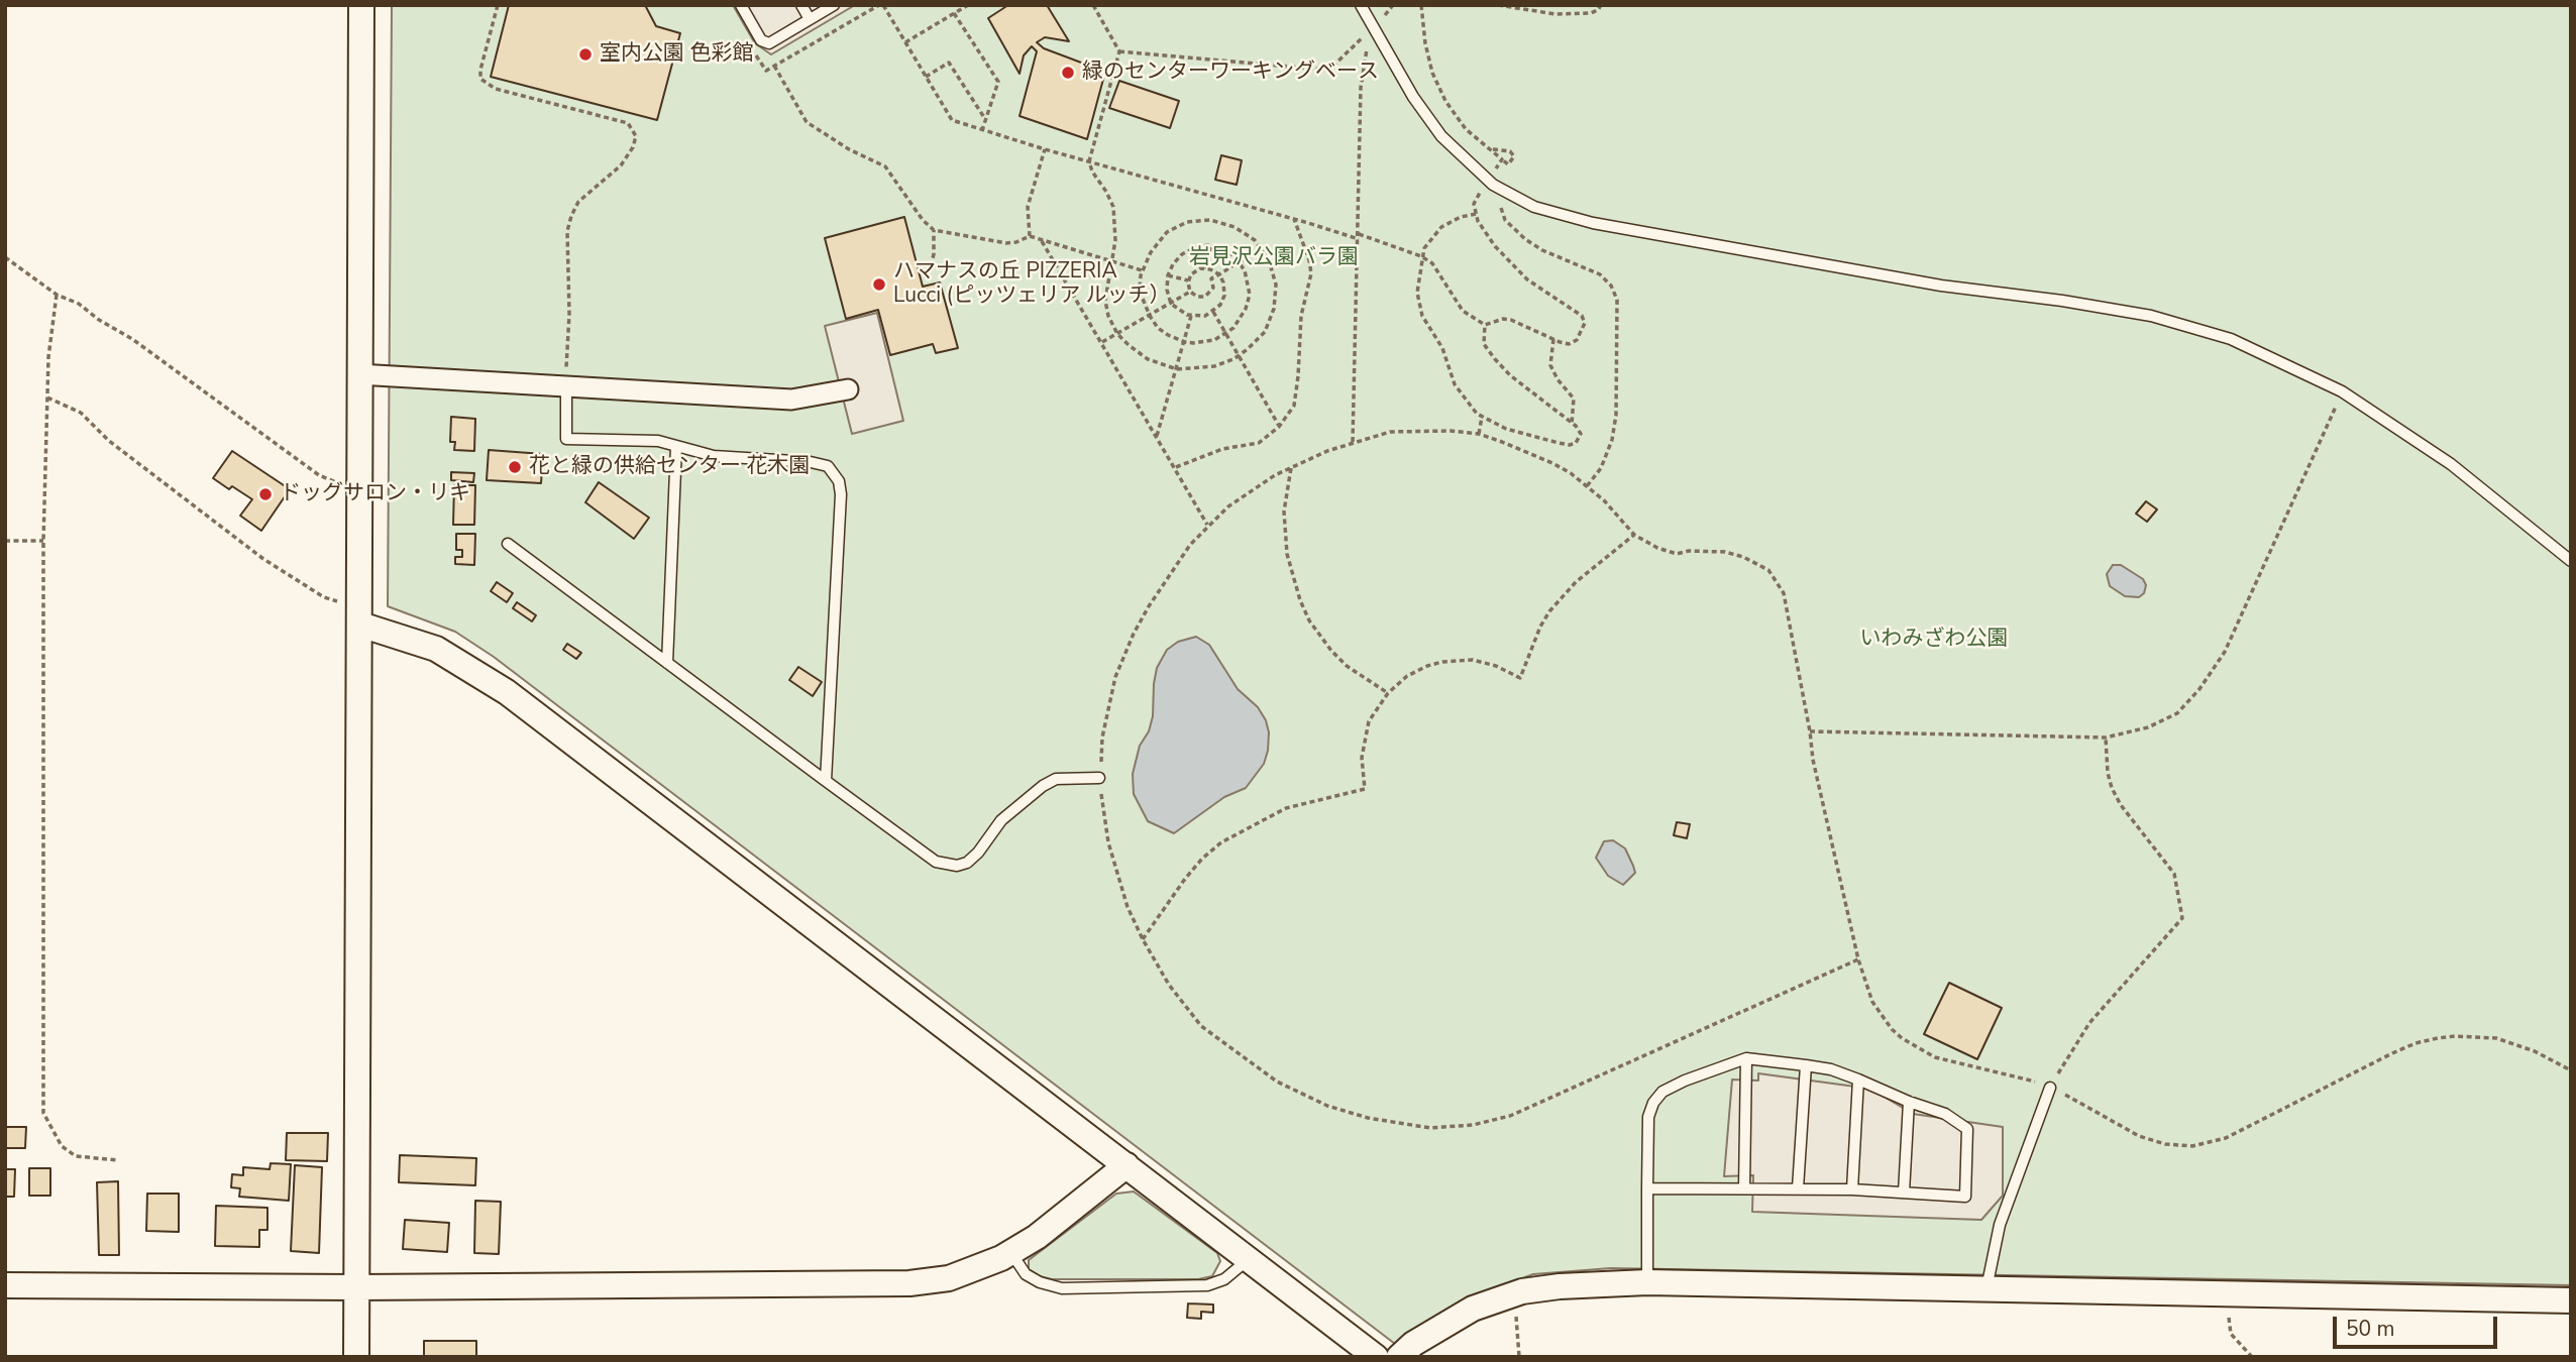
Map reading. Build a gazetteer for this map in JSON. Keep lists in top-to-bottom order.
{
  "parks": ["岩見沢公園バラ園", "いわみざわ公園"],
  "places": [
    "室内公園 色彩館",
    "緑のセンターワーキングベース",
    "ハマナスの丘 PIZZERIA Lucci (ピッツェリア ルッチ）",
    "花と緑の供給センター 花木園",
    "ドッグサロン・リキ"
  ],
  "scale_bar": "50 m"
}
